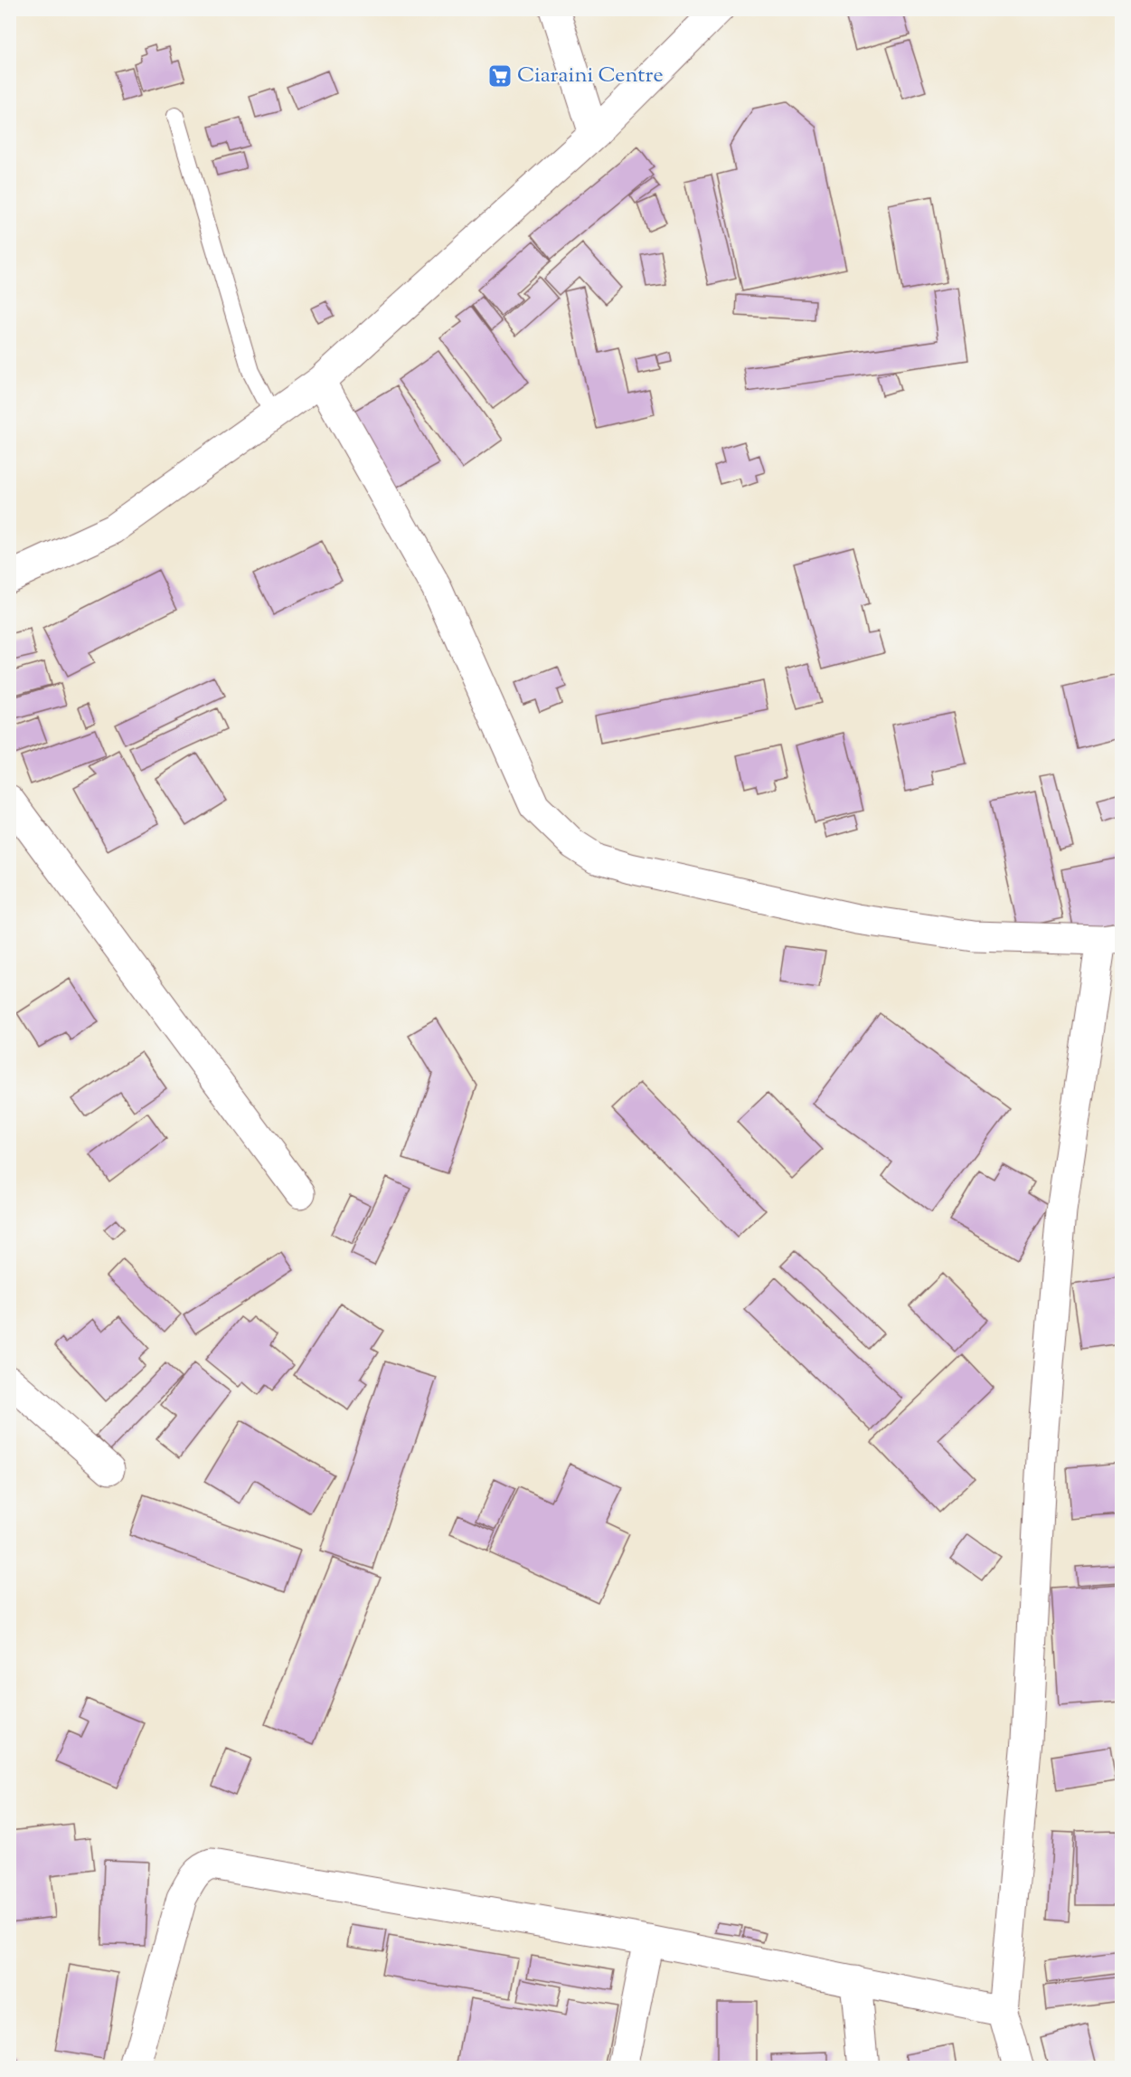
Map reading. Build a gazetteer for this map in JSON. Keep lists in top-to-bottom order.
{
  "places": {
    "supermarket": ["Ciaraini Centre"]
  }
}
